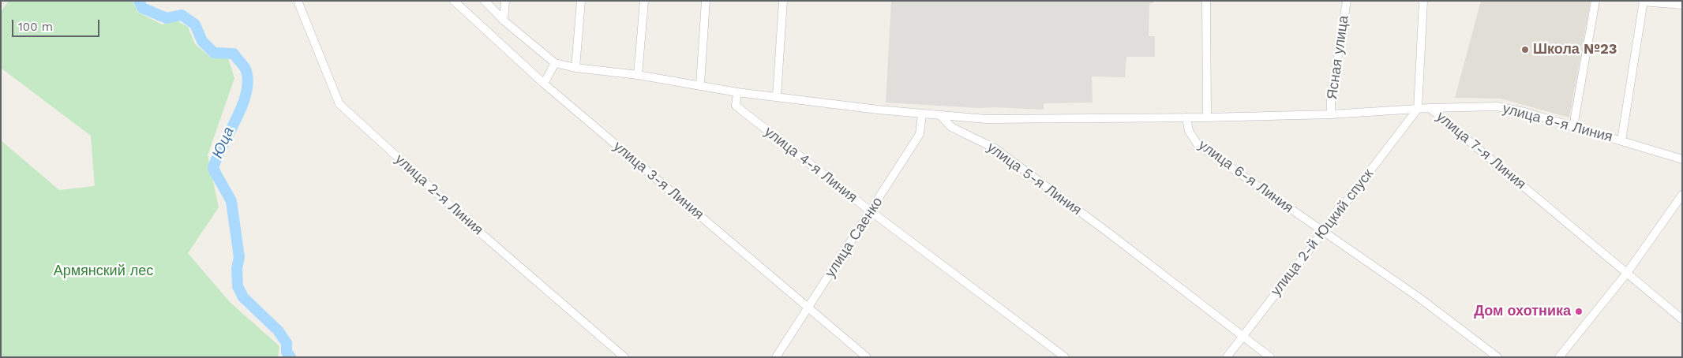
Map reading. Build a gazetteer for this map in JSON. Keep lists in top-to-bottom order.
{
  "streets": {
    "street": [
      "Ясная улица",
      "улица 8-я Линия",
      "улица 7-я Линия",
      "улица 4-я Линия",
      "улица 6-я Линия",
      "улица 5-я Линия",
      "улица 3-я Линия",
      "улица 2-я Линия",
      "улица 2-й Юцкий спуск",
      "улица Саенко"
    ]
  },
  "crossings": [
    ["Ясная улица", "улица 7-я Линия"],
    ["улица 8-я Линия", "улица 7-я Линия"],
    ["улица 7-я Линия", "улица 6-я Линия"],
    ["улица 7-я Линия", "улица 2-й Юцкий спуск"],
    ["улица 4-я Линия", "улица Саенко"],
    ["улица 6-я Линия", "улица 2-й Юцкий спуск"],
    ["улица 5-я Линия", "улица 2-й Юцкий спуск"],
    ["улица 3-я Линия", "улица Саенко"]
  ],
  "water": ["Юца"],
  "parks": ["Армянский лес"],
  "places": ["Школа №23", "Дом охотника"],
  "scale_bar": "100 m"
}
